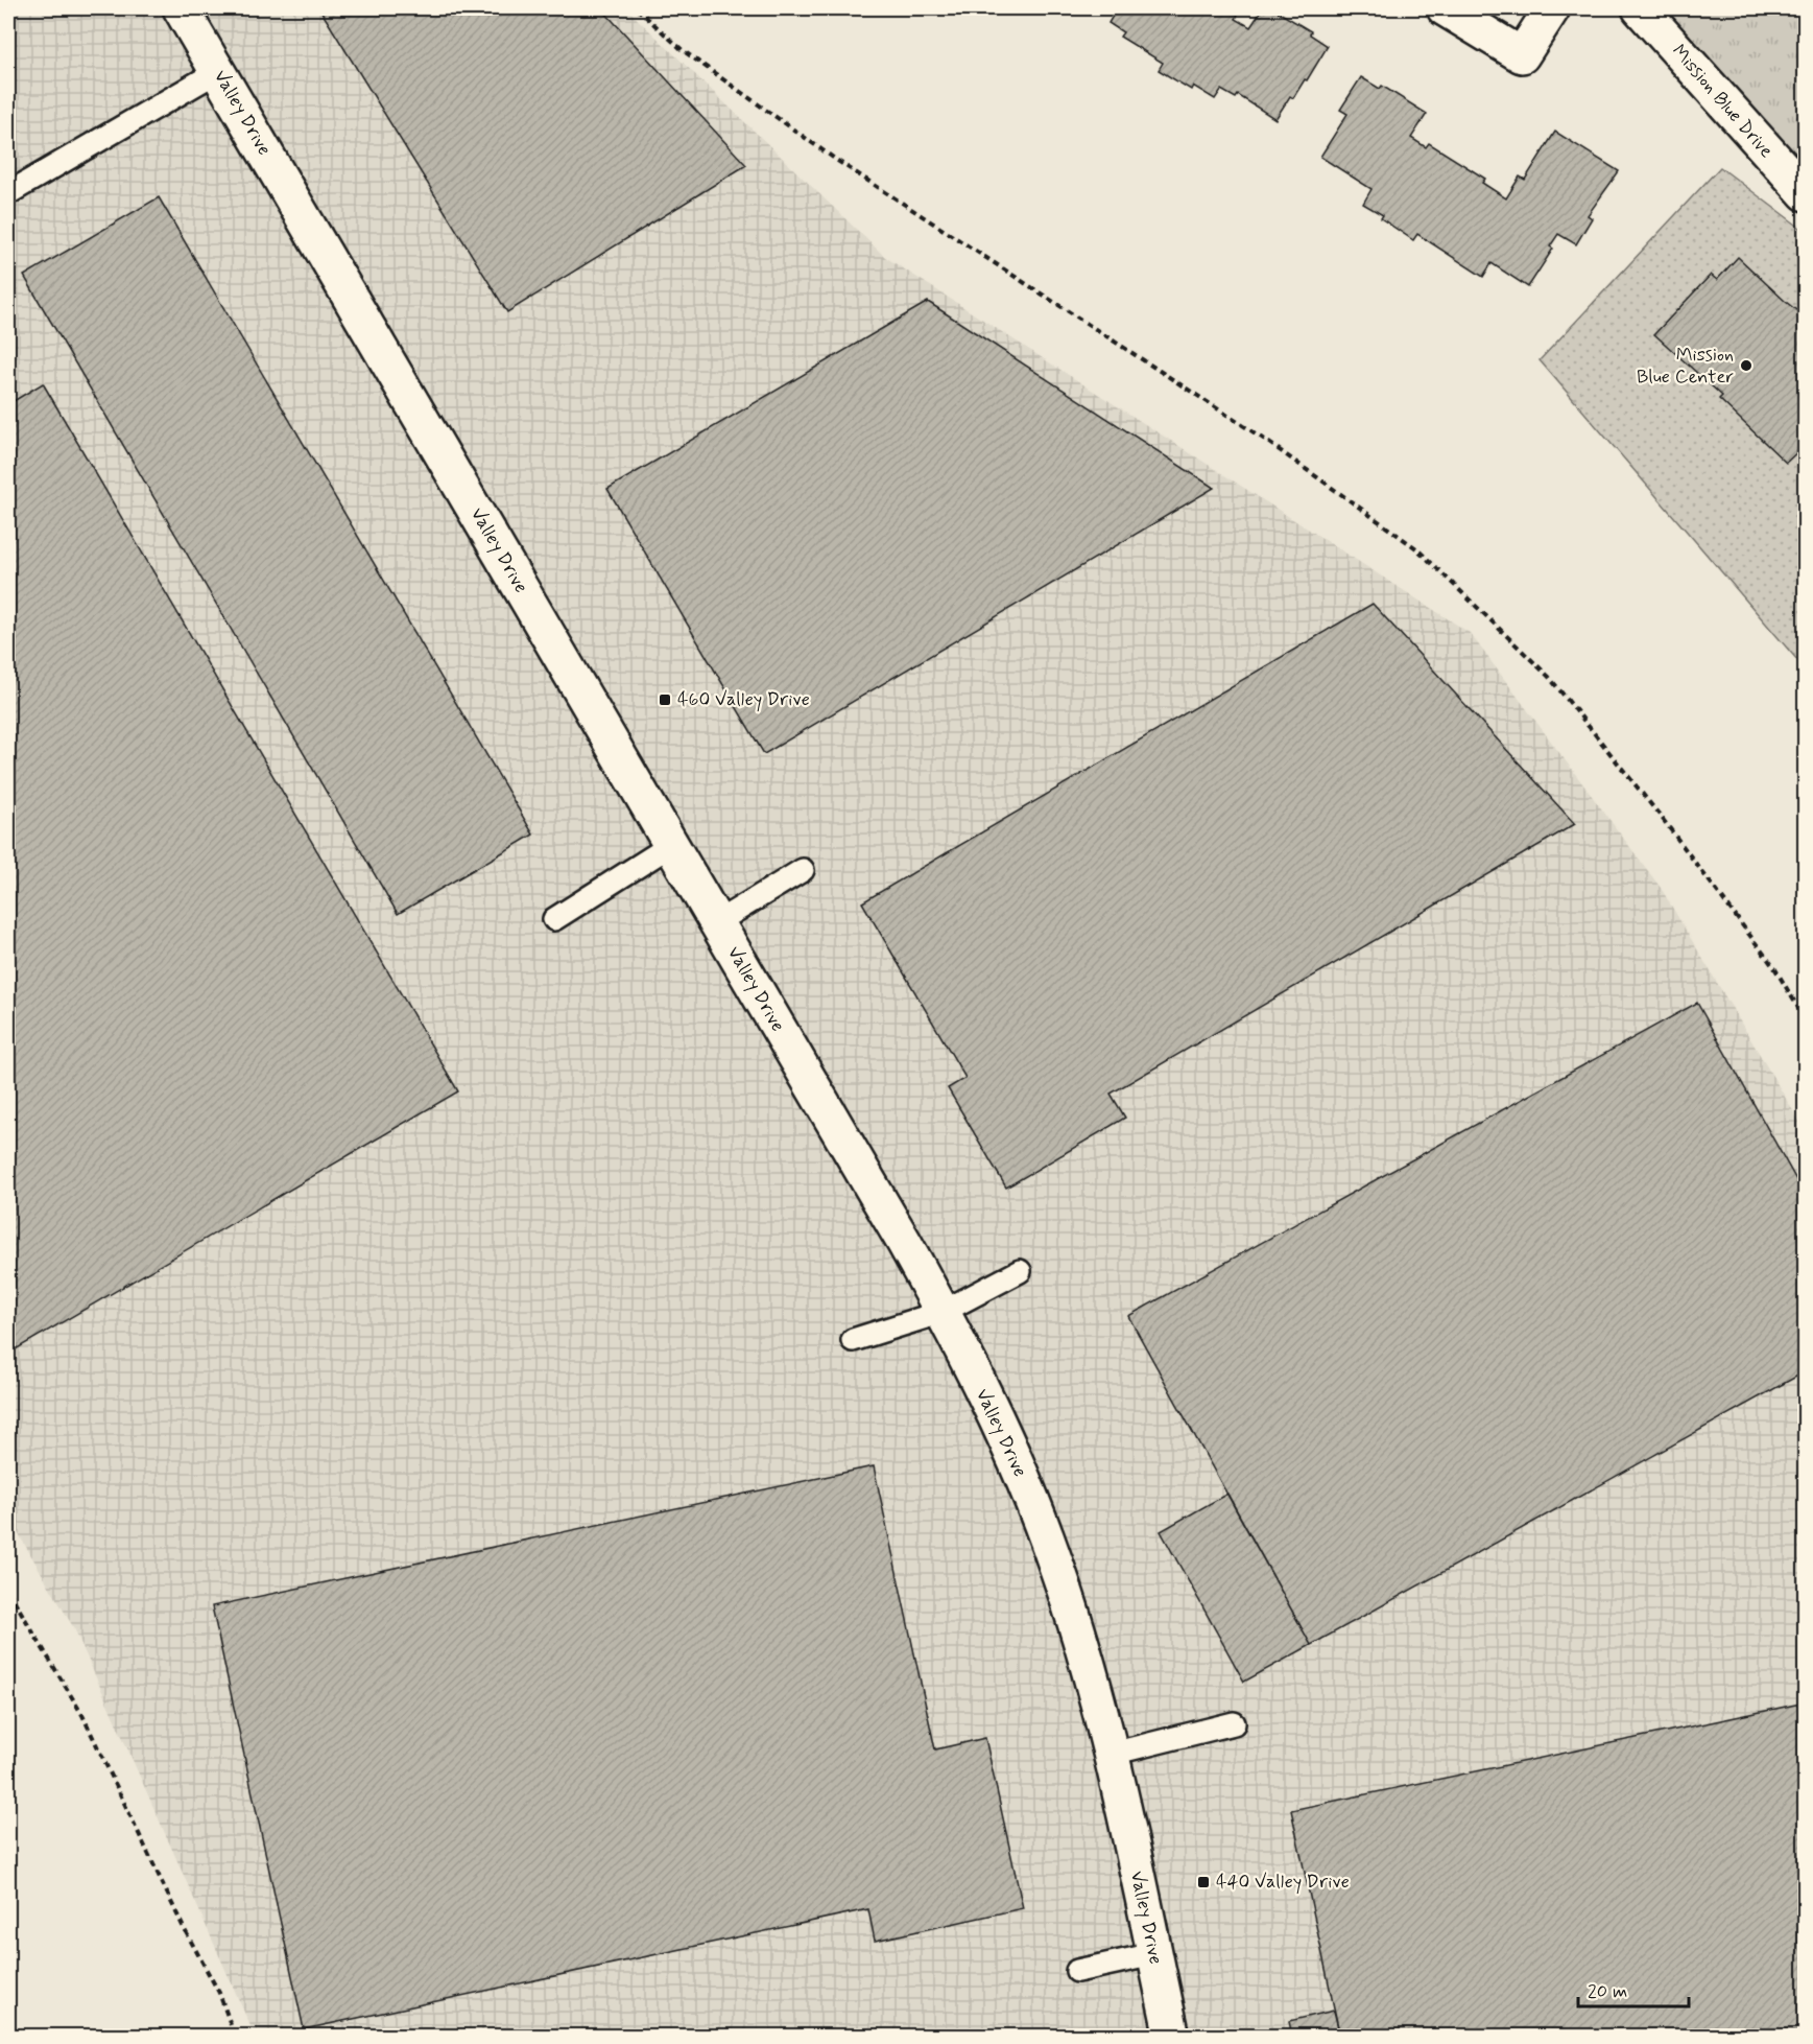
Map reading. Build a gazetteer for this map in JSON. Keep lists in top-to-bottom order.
{
  "streets": {
    "main road": ["Mission Blue Drive", "Valley Drive"]
  },
  "places": {
    "other": ["Mission Blue Center"],
    "transit": ["460 Valley Drive", "440 Valley Drive"]
  },
  "scale_bar": "20 m"
}
